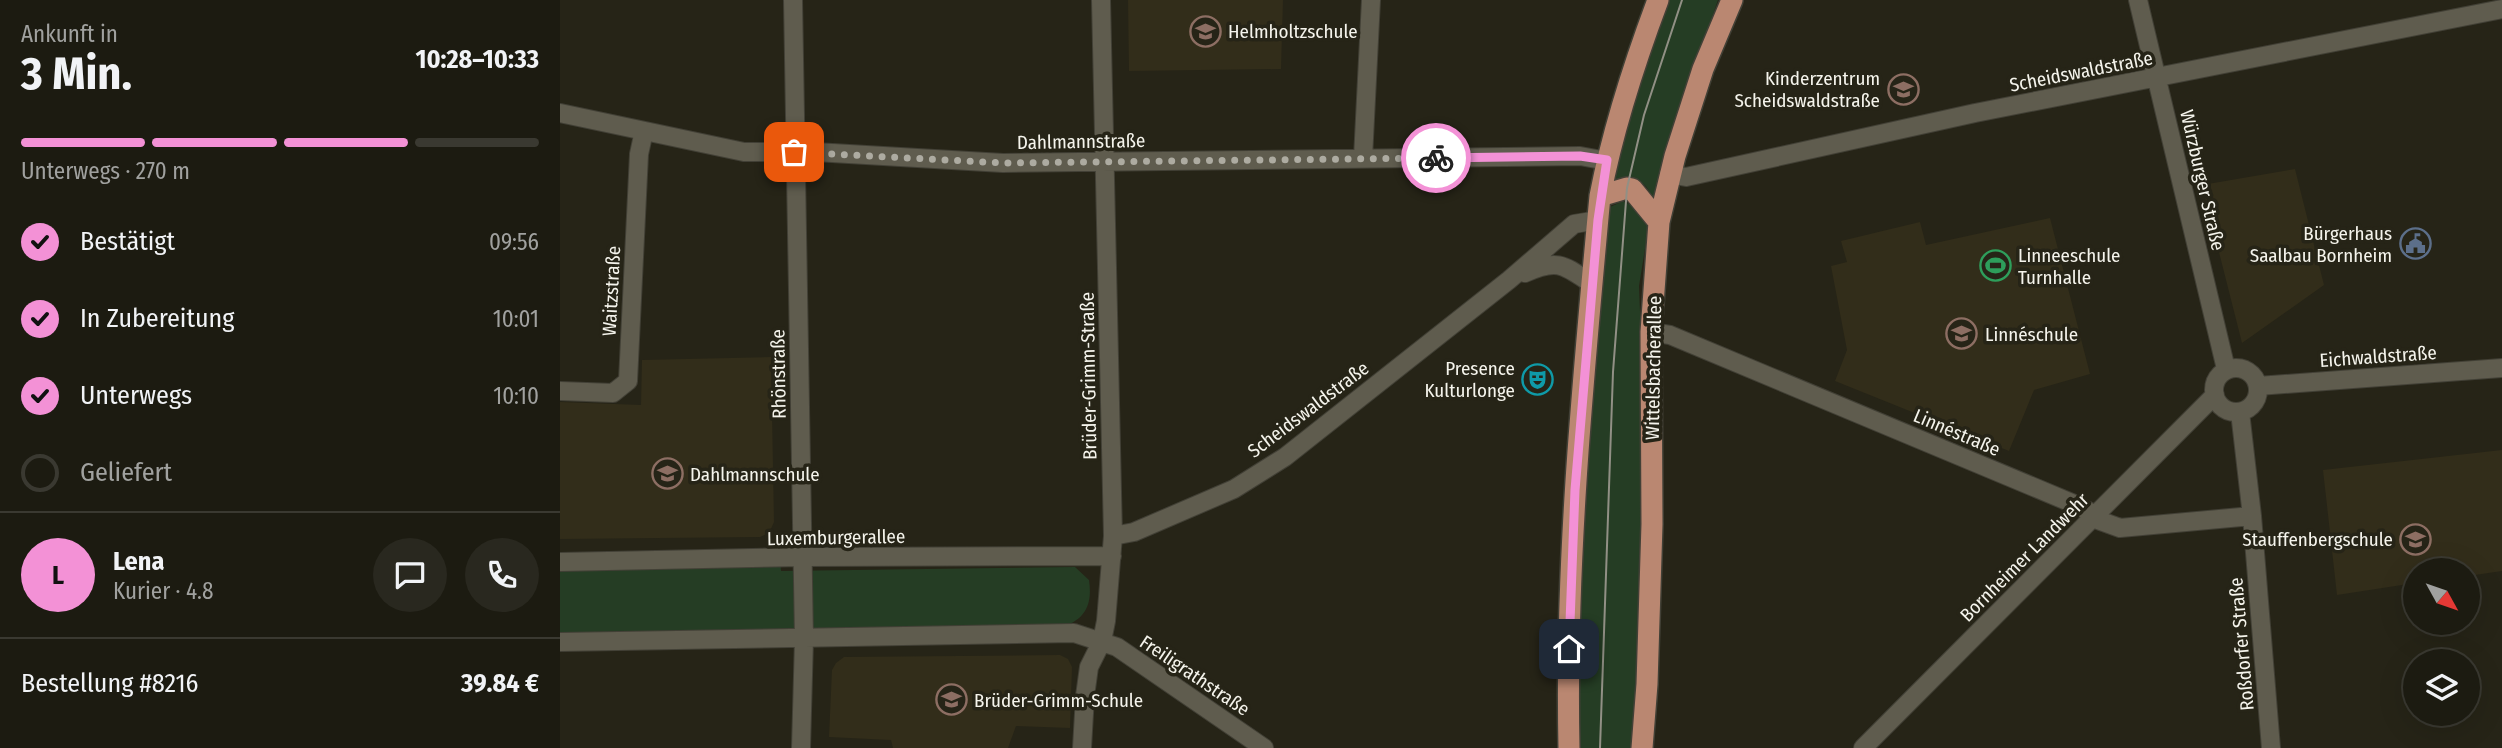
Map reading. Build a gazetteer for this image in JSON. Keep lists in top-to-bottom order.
{
  "streets": {
    "main road": ["Wittelsbacherallee"],
    "street": [
      "Scheidswaldstraße",
      "Dahlmannstraße",
      "Würzburger Straße",
      "Waitzstraße",
      "Eichwaldstraße",
      "Rhönstraße",
      "Brüder-Grimm-Straße",
      "Linnéstraße",
      "Luxemburgerallee",
      "Bornheimer Landwehr",
      "Roßdorfer Straße",
      "Freiligrathstraße"
    ]
  },
  "crossings": [
    ["Scheidswaldstraße", "Würzburger Straße"],
    ["Scheidswaldstraße", "Wittelsbacherallee"],
    ["Scheidswaldstraße", "Brüder-Grimm-Straße"],
    ["Dahlmannstraße", "Waitzstraße"],
    ["Dahlmannstraße", "Rhönstraße"],
    ["Dahlmannstraße", "Brüder-Grimm-Straße"],
    ["Würzburger Straße", "Eichwaldstraße"],
    ["Würzburger Straße", "Bornheimer Landwehr"],
    ["Würzburger Straße", "Roßdorfer Straße"],
    ["Eichwaldstraße", "Bornheimer Landwehr"],
    ["Eichwaldstraße", "Roßdorfer Straße"],
    ["Wittelsbacherallee", "Linnéstraße"],
    ["Rhönstraße", "Luxemburgerallee"],
    ["Brüder-Grimm-Straße", "Luxemburgerallee"],
    ["Brüder-Grimm-Straße", "Freiligrathstraße"],
    ["Linnéstraße", "Bornheimer Landwehr"],
    ["Linnéstraße", "Roßdorfer Straße"],
    ["Bornheimer Landwehr", "Roßdorfer Straße"]
  ],
  "places": {
    "school or university": [
      "Helmholtzschule",
      "Kinderzentrum Scheidswaldstraße",
      "Linnéschule",
      "Dahlmannschule",
      "Stauffenbergschule",
      "Brüder-Grimm-Schule"
    ],
    "public building": ["Bürgerhaus Saalbau Bornheim"],
    "sports": ["Linneeschule Turnhalle"],
    "theatre": ["Presence Kulturlonge"]
  },
  "north": "bottom right",
  "page": {
    "heading": ["3 Min.", "Ankunft in", "10:28–10:33"],
    "panel": [
      "Lena",
      "Kurier · 4.8",
      "Bestellung #8216",
      "39.84 €"
    ],
    "bar": "Unterwegs · 270 m",
    "list": [
      ["Bestätigt", "09:56"],
      ["In Zubereitung", "10:01"],
      ["Unterwegs", "10:10"],
      "Geliefert"
    ],
    "round": "L"
  }
}
